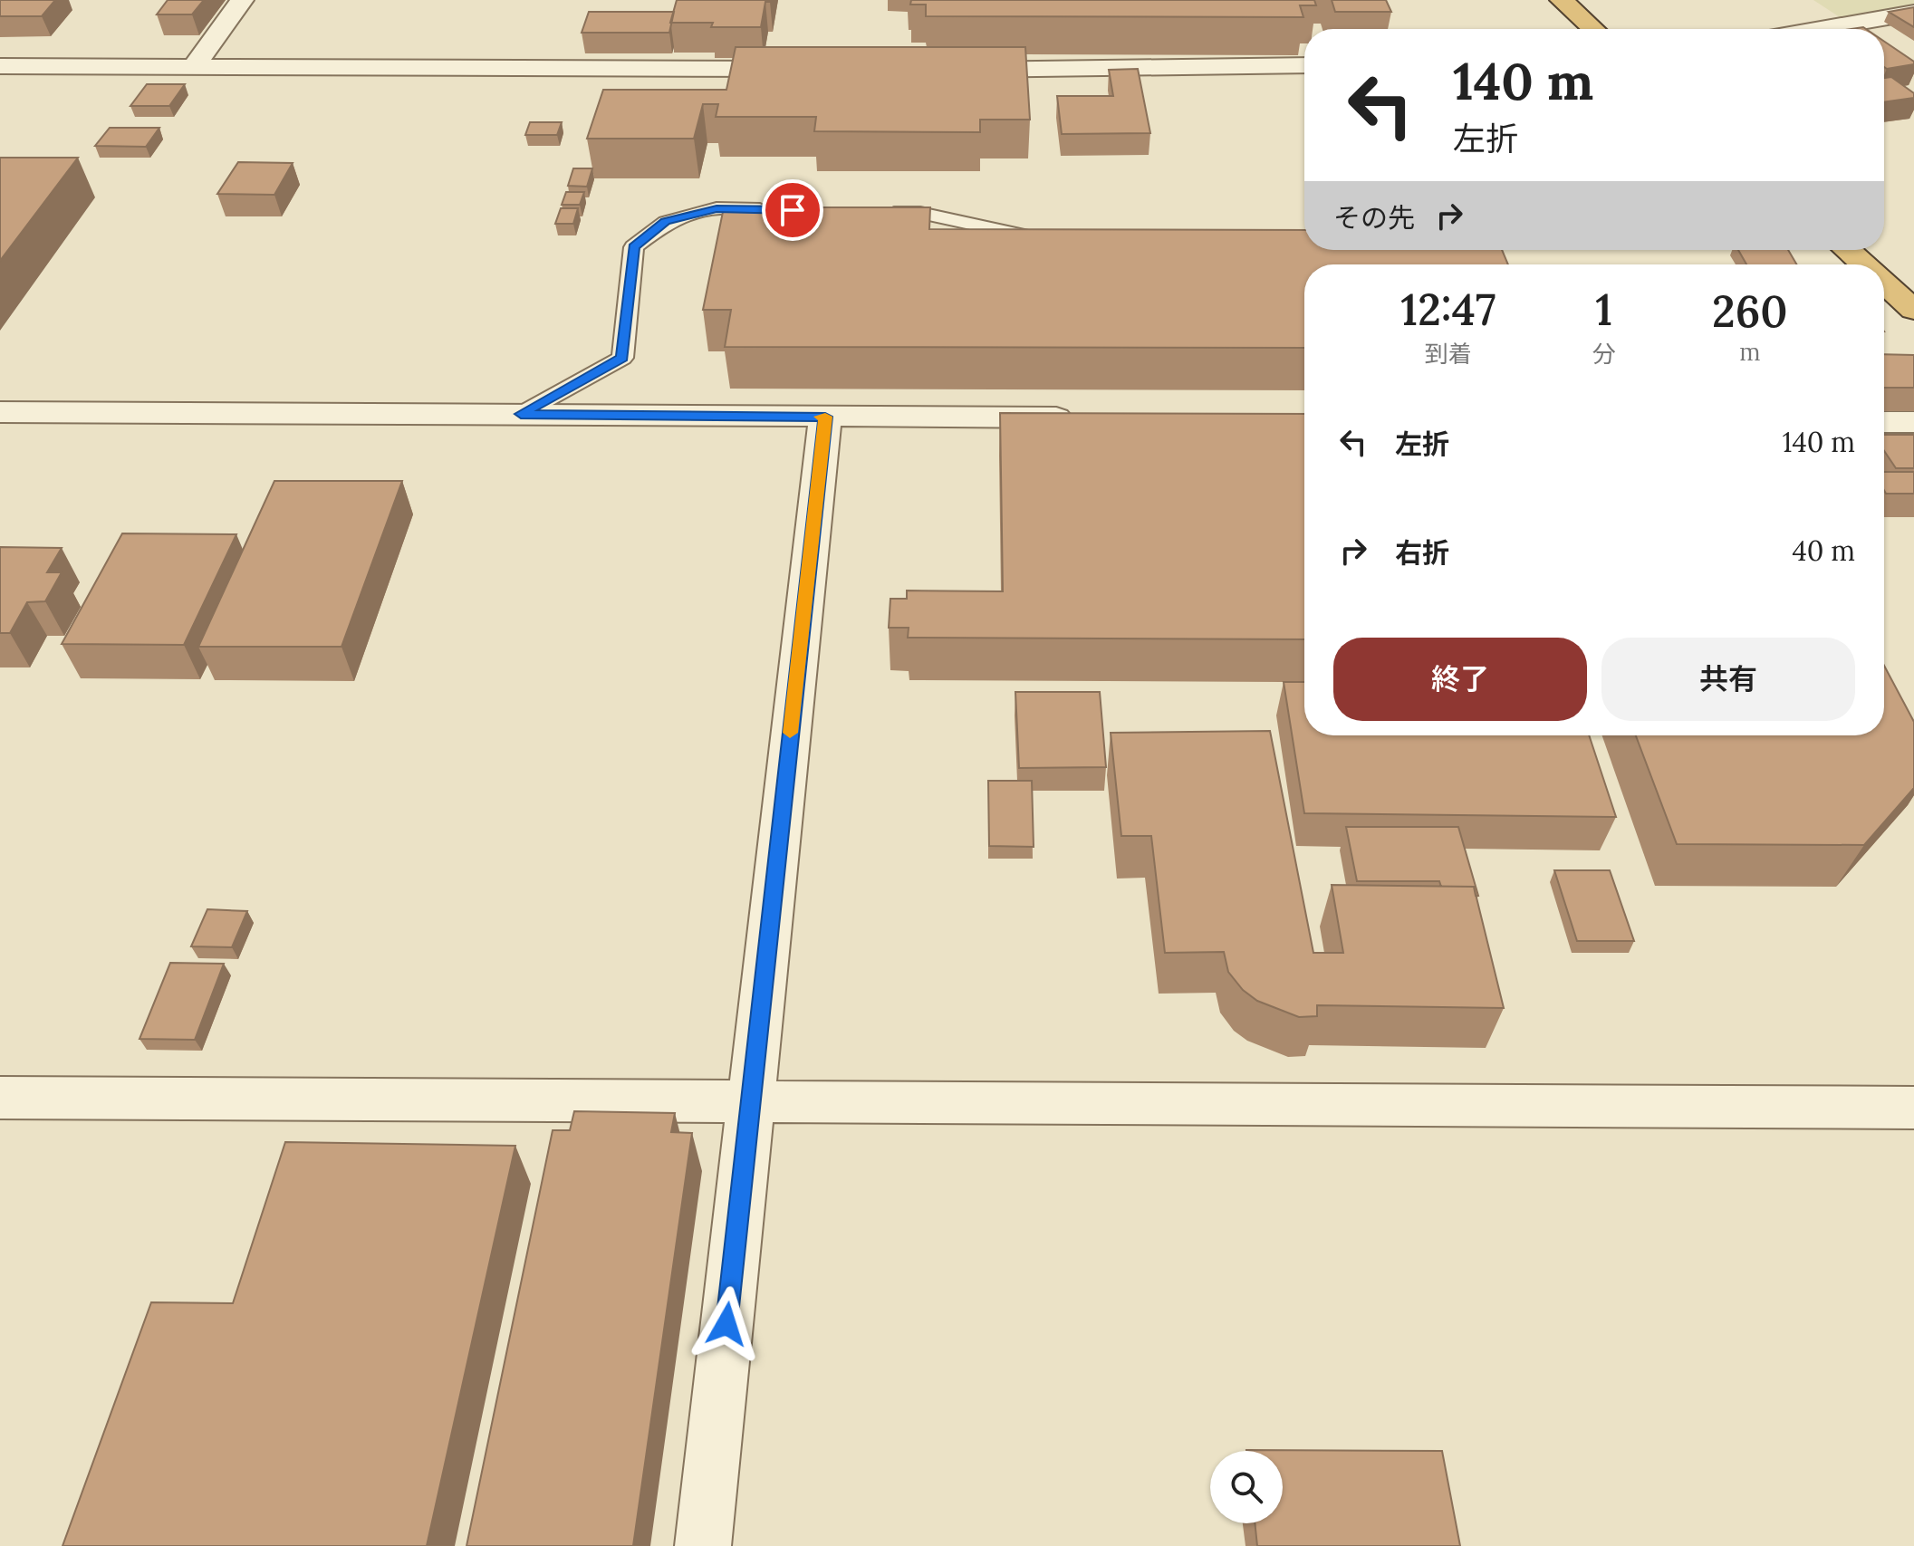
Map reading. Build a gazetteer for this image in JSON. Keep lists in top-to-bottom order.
{
  "page": {
    "turn": ["140 m", "左折"],
    "then": "その先",
    "eta": [
      "12:47",
      "到着",
      "1",
      "分",
      "260",
      "m"
    ],
    "list": [
      {
        "name": "左折",
        "value": "140 m"
      },
      {
        "name": "右折",
        "value": "40 m"
      }
    ],
    "buttons": ["終了", "共有"]
  }
}
